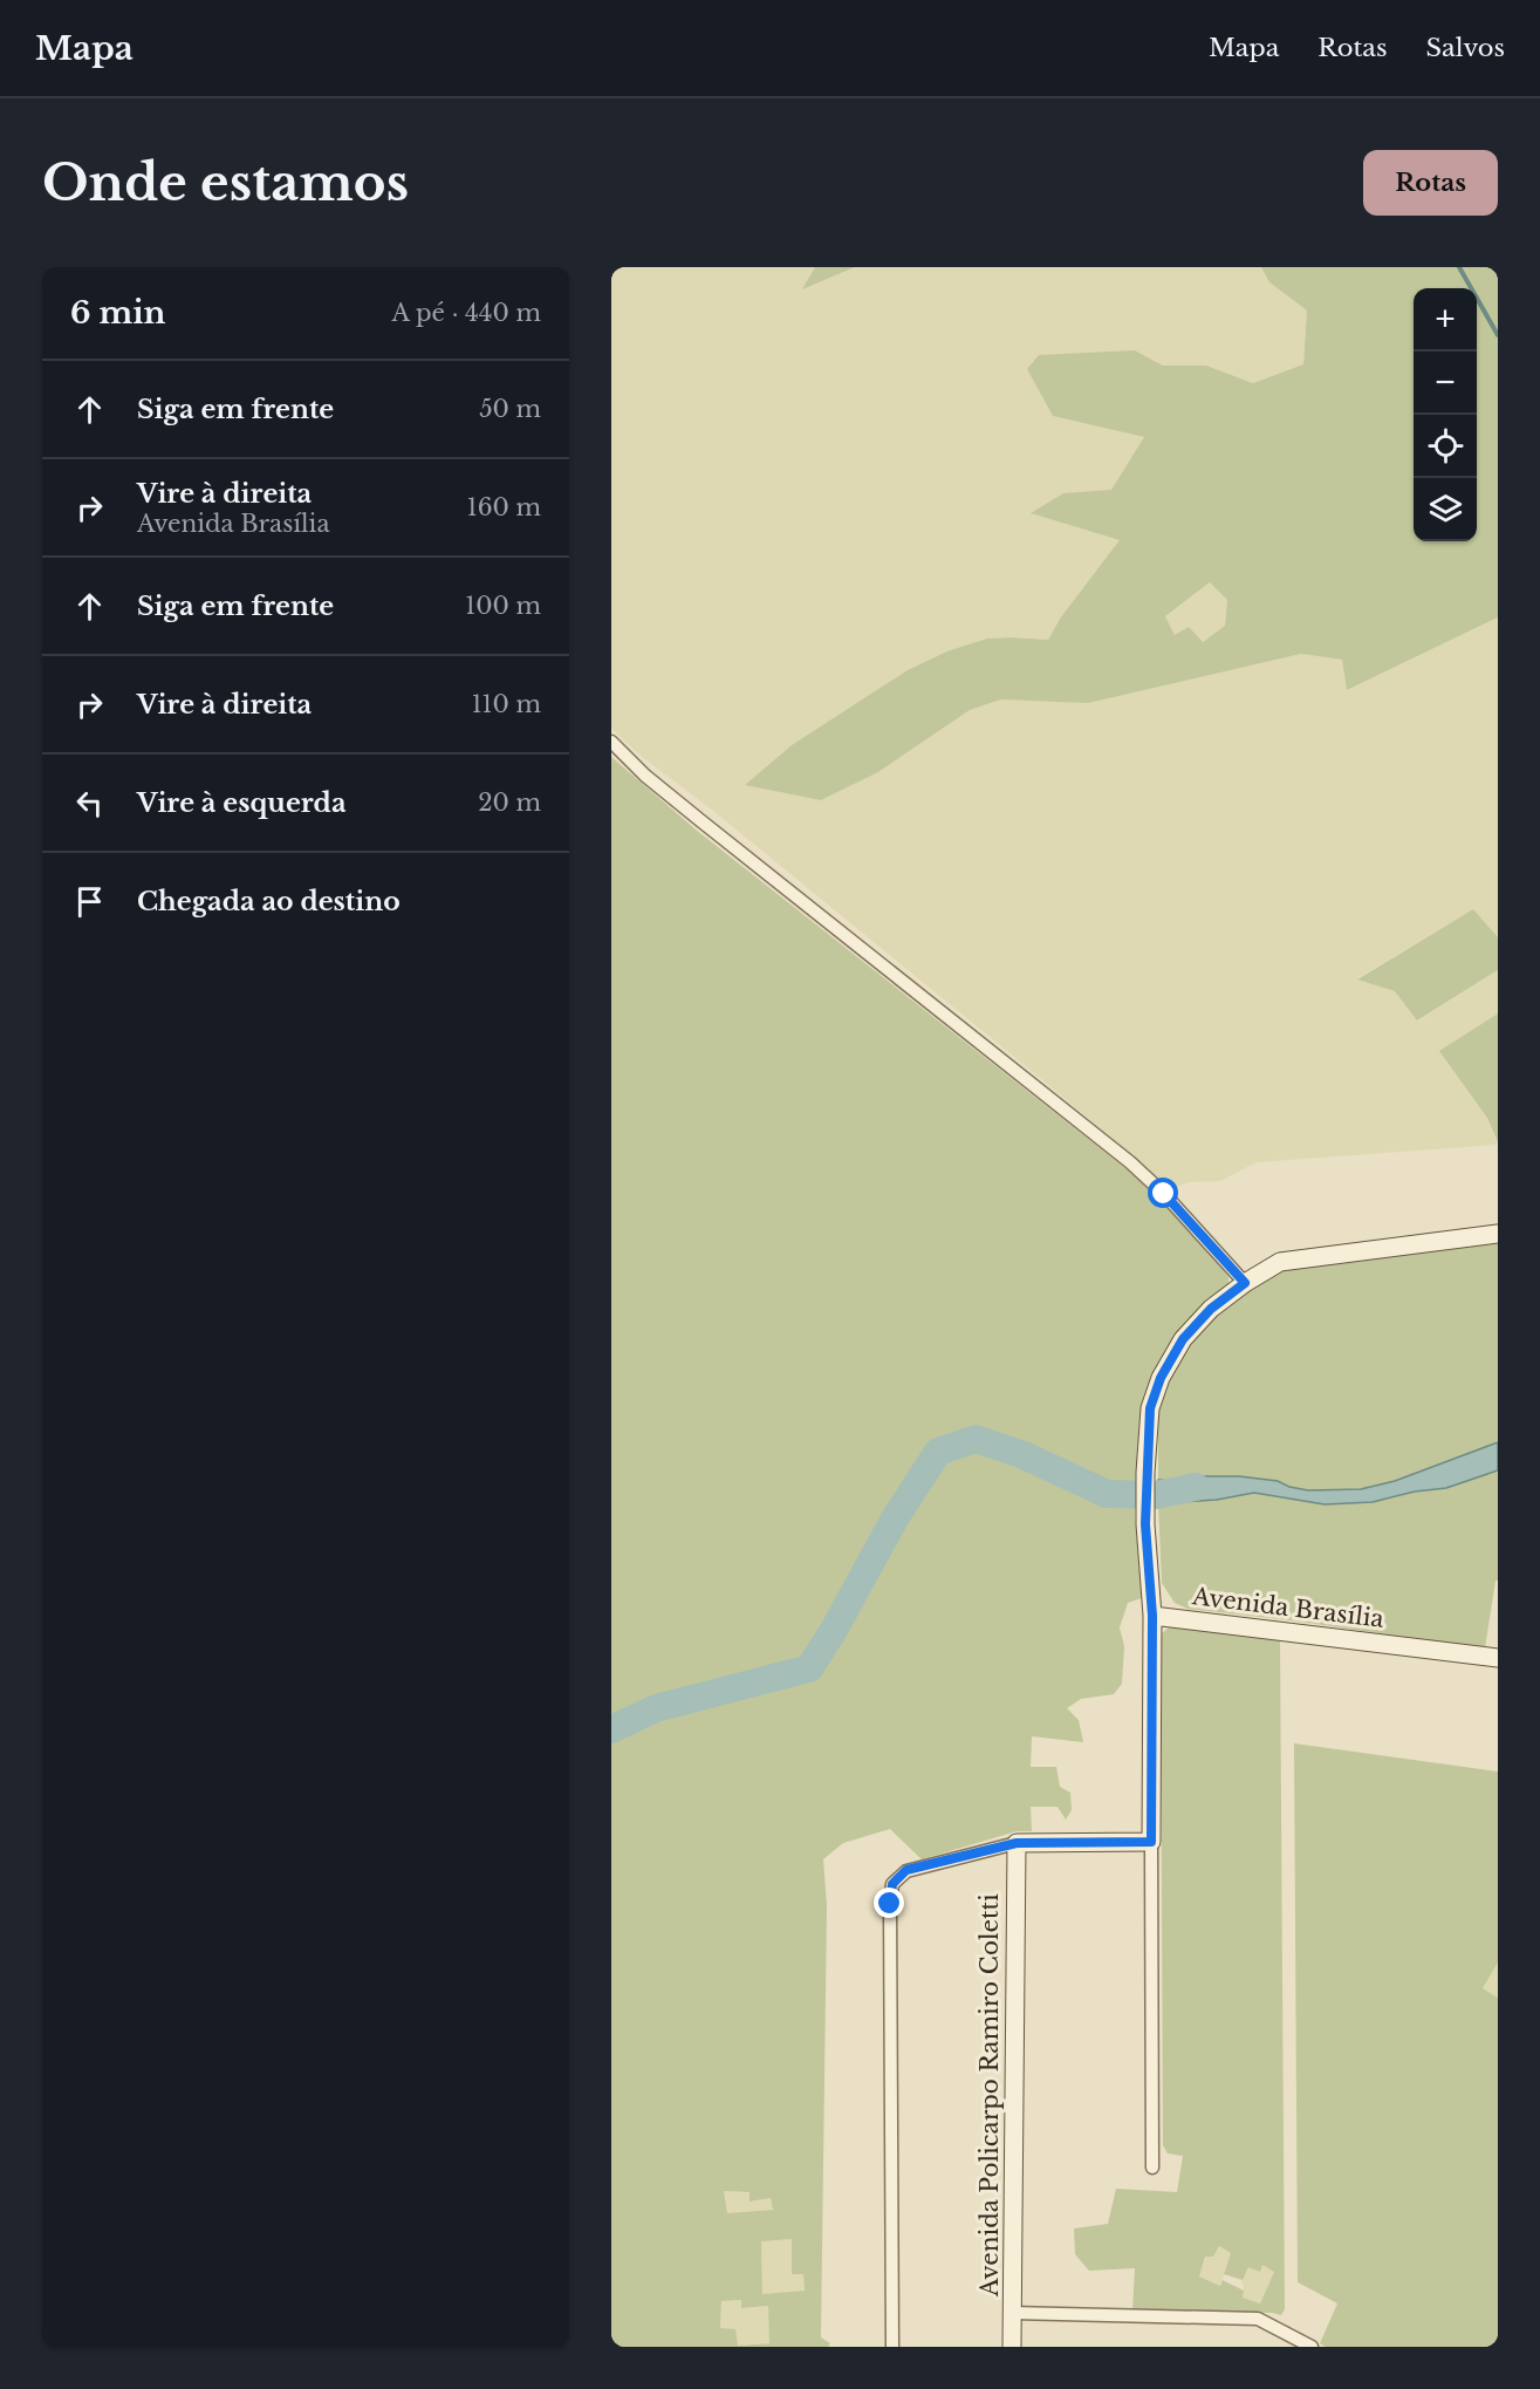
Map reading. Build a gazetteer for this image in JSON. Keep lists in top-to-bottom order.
{
  "streets": {
    "street": ["Avenida Brasília", "Avenida Policarpo Ramiro Coletti"]
  },
  "page": {
    "header": "Mapa",
    "nav": ["Mapa", "Rotas", "Salvos"],
    "buttons": "Rotas",
    "title": "Onde estamos",
    "heading": ["6 min", "A pé · 440 m"],
    "map_buttons": ["+", "−"],
    "list": [
      ["Siga em frente", "50 m"],
      ["Vire à direita", "Avenida Brasília", "160 m"],
      ["Siga em frente", "100 m"],
      ["Vire à direita", "110 m"],
      ["Vire à esquerda", "20 m"],
      "Chegada ao destino"
    ]
  }
}
